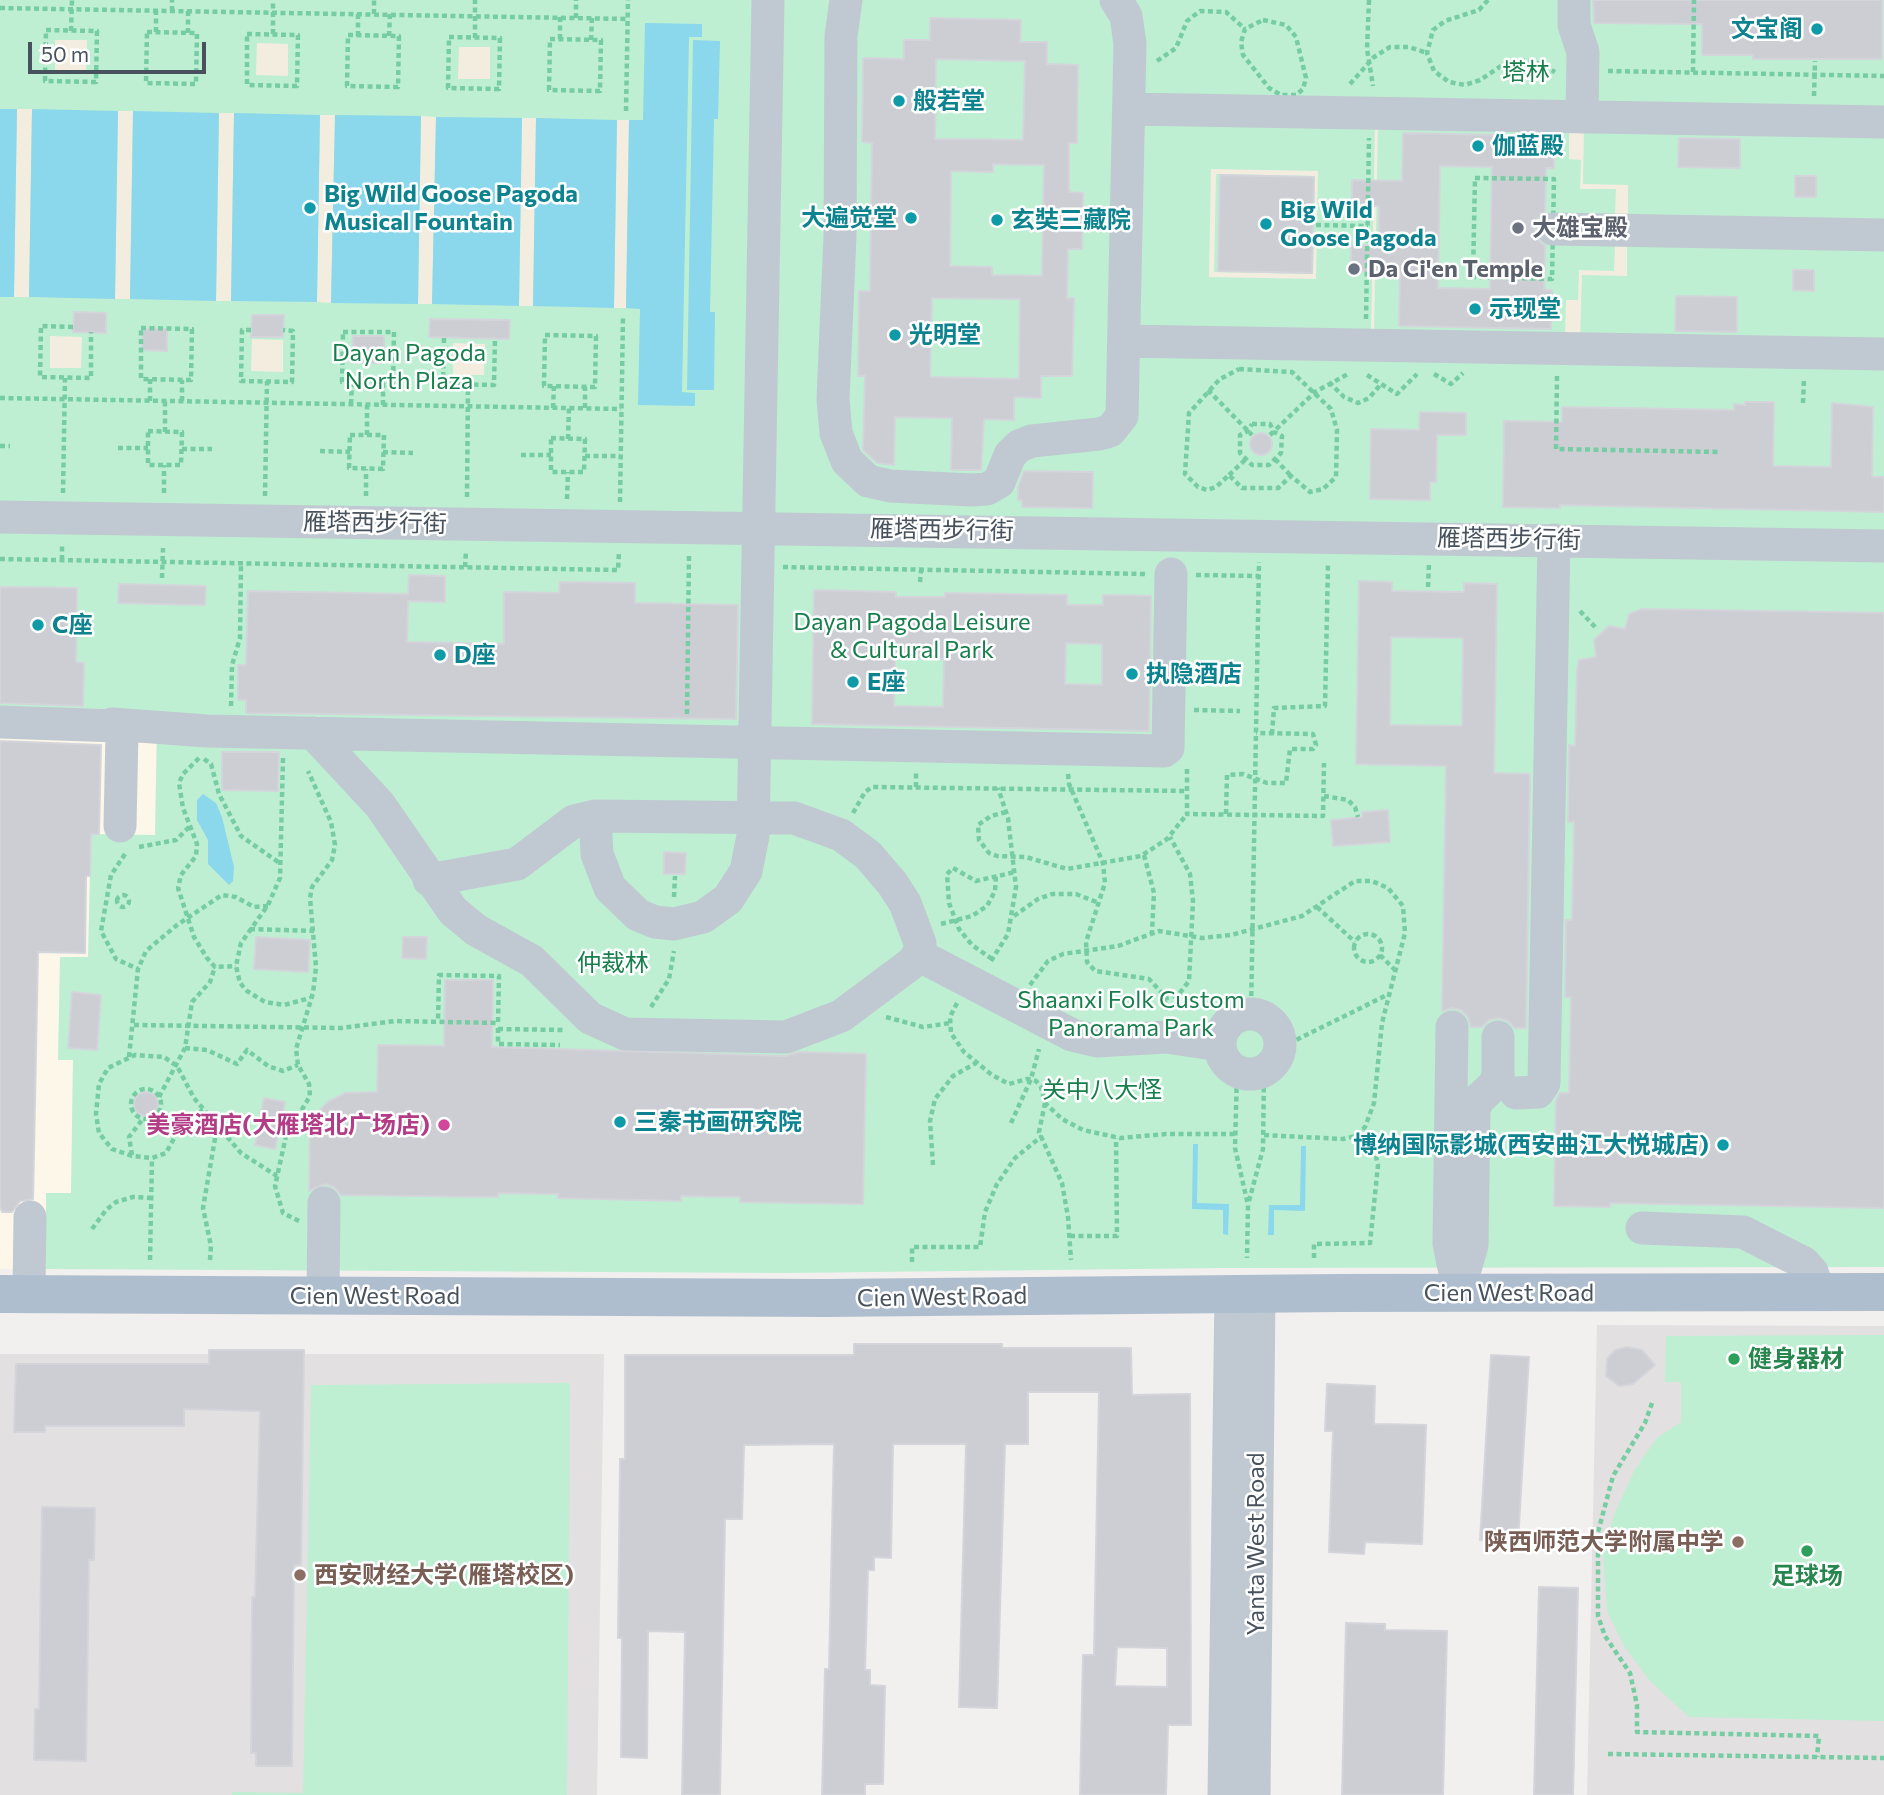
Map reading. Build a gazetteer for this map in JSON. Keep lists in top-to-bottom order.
{
  "streets": {
    "main road": ["Cien West Road"],
    "street": ["雁塔西步行街", "Yanta West Road"]
  },
  "crossings": [
    ["Cien West Road", "Yanta West Road"]
  ],
  "parks": [
    "塔林",
    "Dayan Pagoda North Plaza",
    "Dayan Pagoda Leisure & Cultural Park",
    "仲裁林",
    "Shaanxi Folk Custom Panorama Park",
    "关中八大怪"
  ],
  "places": [
    "文宝阁",
    "般若堂",
    "伽蓝殿",
    "Big Wild Goose Pagoda Musical Fountain",
    "大遍觉堂",
    "玄奘三藏院",
    "Big Wild Goose Pagoda",
    "大雄宝殿",
    "Da Ci'en Temple",
    "示现堂",
    "光明堂",
    "C座",
    "D座",
    "执隐酒店",
    "E座",
    "三秦书画研究院",
    "美豪酒店(大雁塔北广场店)",
    "博纳国际影城(西安曲江大悦城店)",
    "健身器材",
    "陕西师范大学附属中学",
    "足球场",
    "西安财经大学(雁塔校区)"
  ],
  "scale_bar": "50 m"
}
